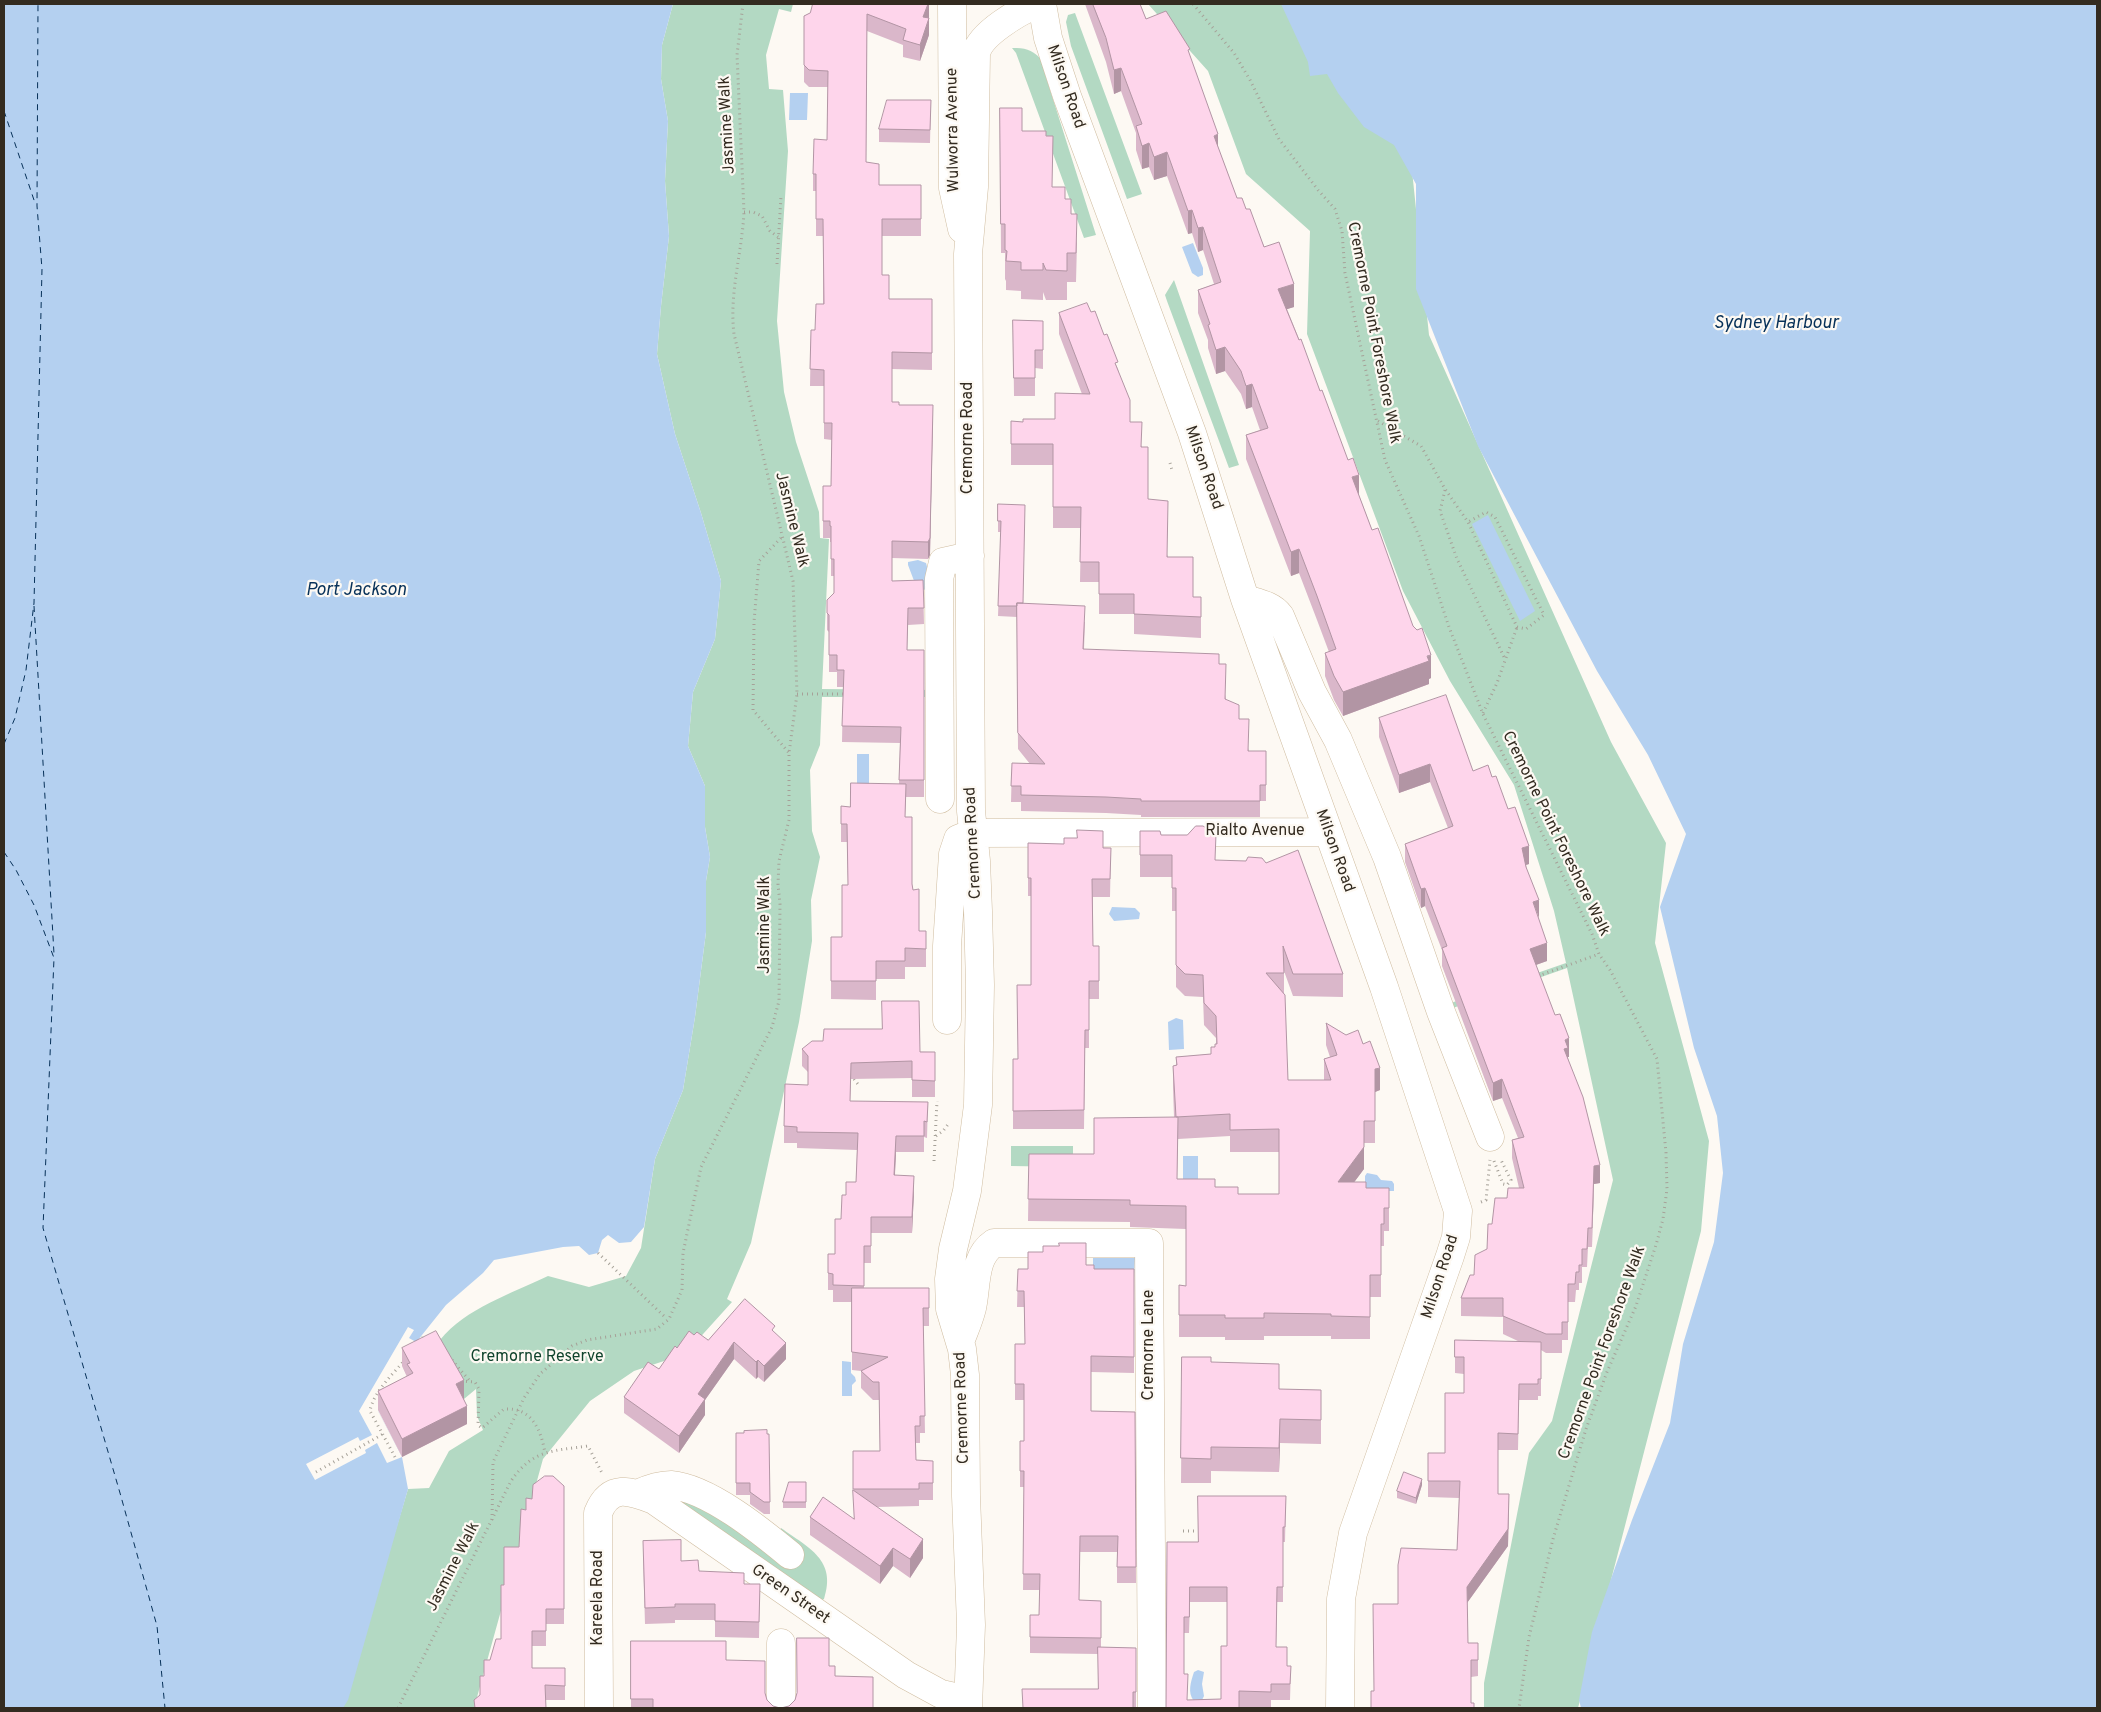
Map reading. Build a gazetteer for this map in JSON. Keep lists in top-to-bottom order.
{
  "streets": {
    "street": [
      "Milson Road",
      "Wulworra Avenue",
      "Cremorne Road",
      "Rialto Avenue",
      "Cremorne Lane",
      "Green Street",
      "Kareela Road"
    ],
    "path": ["Jasmine Walk", "Cremorne Point Foreshore Walk"]
  },
  "crossings": [
    ["Milson Road", "Rialto Avenue"],
    ["Wulworra Avenue", "Cremorne Road"],
    ["Cremorne Road", "Rialto Avenue"],
    ["Cremorne Road", "Cremorne Lane"],
    ["Cremorne Road", "Green Street"],
    ["Green Street", "Kareela Road"]
  ],
  "water": ["Sydney Harbour", "Port Jackson"],
  "parks": ["Cremorne Reserve"]
}
